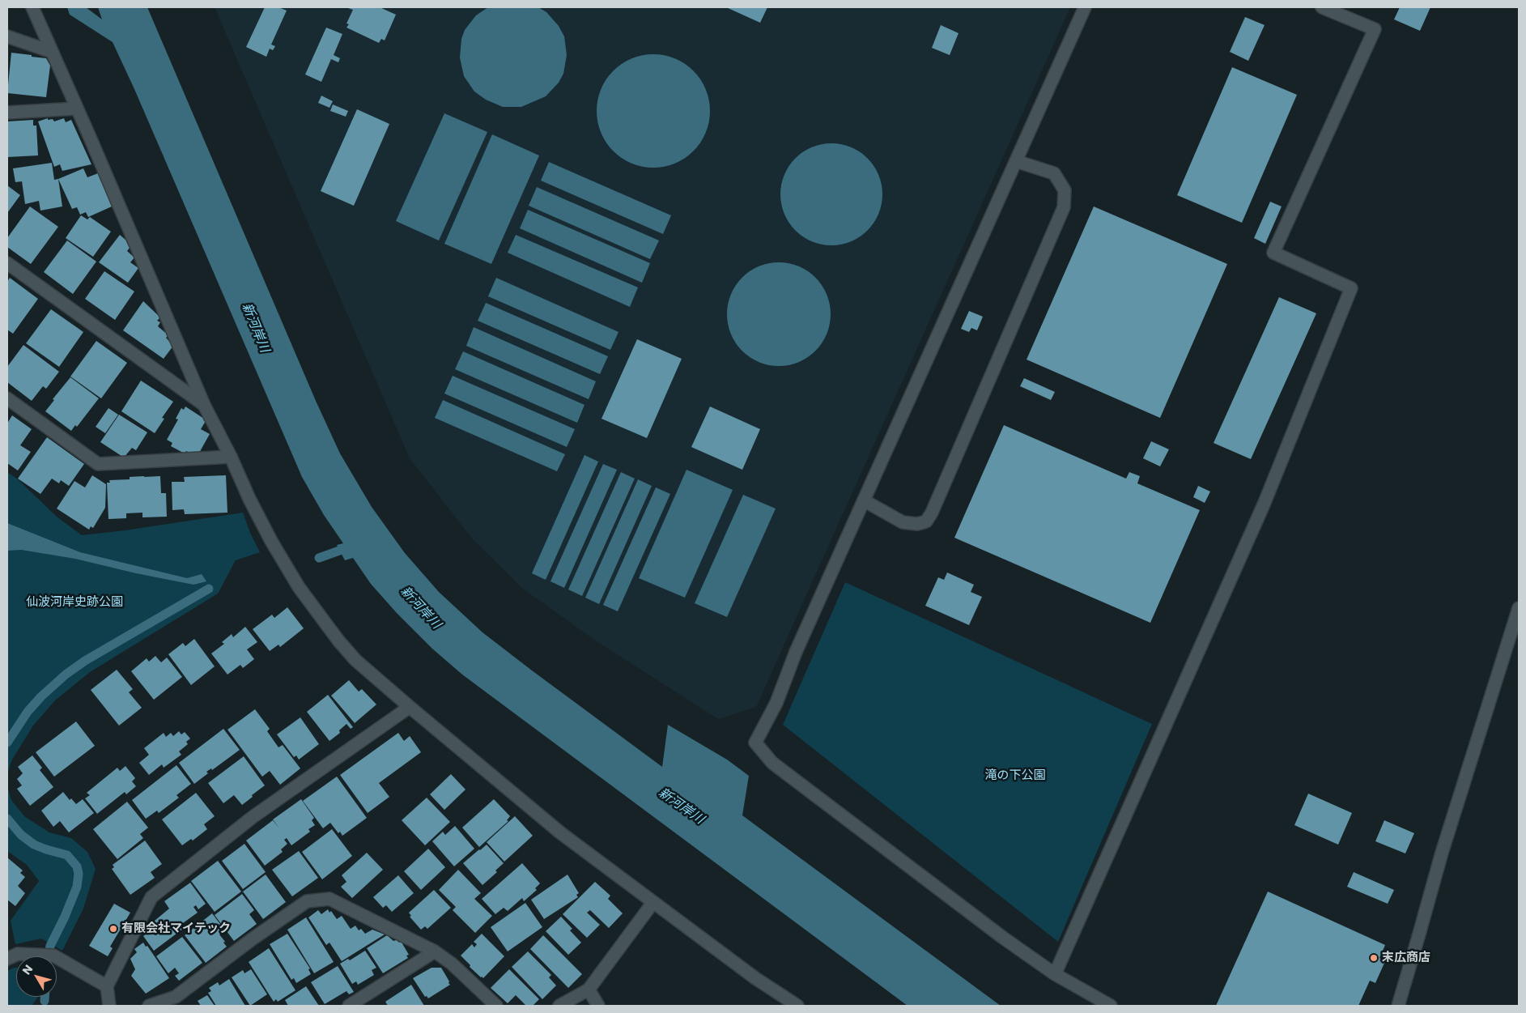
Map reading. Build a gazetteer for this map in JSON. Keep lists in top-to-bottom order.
{
  "water": ["新河岸川"],
  "parks": ["仙波河岸史跡公園", "滝の下公園"],
  "places": ["有限会社マイテック", "末広商店"],
  "north": "top left"
}
